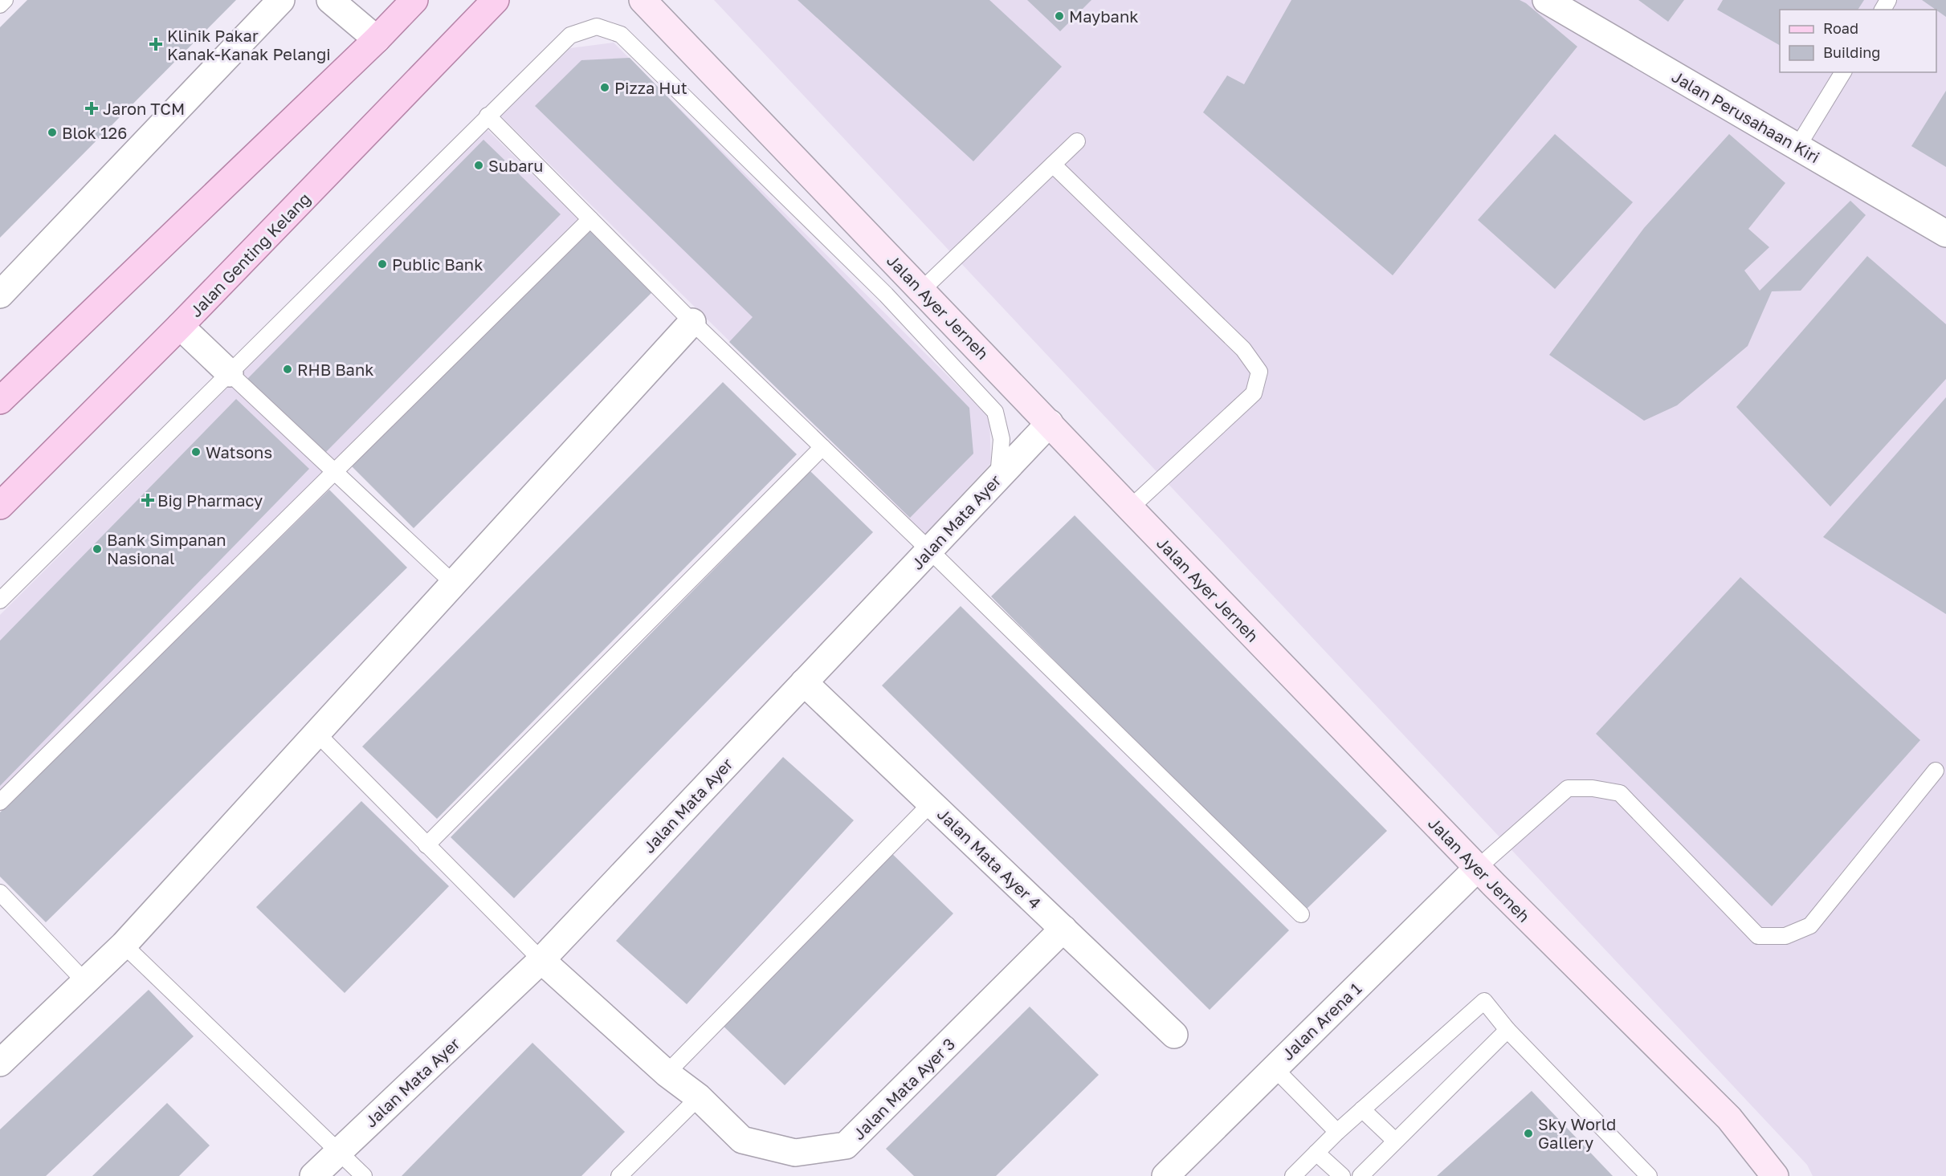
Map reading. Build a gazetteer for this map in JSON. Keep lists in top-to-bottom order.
{
  "streets": {
    "main road": ["Jalan Genting Kelang", "Jalan Ayer Jerneh"],
    "street": [
      "Jalan Perusahaan Kiri",
      "Jalan Mata Ayer",
      "Jalan Mata Ayer 4",
      "Jalan Arena 1",
      "Jalan Mata Ayer 3"
    ]
  },
  "crossings": [
    ["Jalan Ayer Jerneh", "Jalan Mata Ayer"],
    ["Jalan Ayer Jerneh", "Jalan Arena 1"],
    ["Jalan Mata Ayer", "Jalan Mata Ayer 4"],
    ["Jalan Mata Ayer", "Jalan Mata Ayer 3"],
    ["Jalan Mata Ayer 4", "Jalan Mata Ayer 3"]
  ],
  "places": {
    "other": [
      "Maybank",
      "Pizza Hut",
      "Blok 126",
      "Subaru",
      "Public Bank",
      "RHB Bank",
      "Watsons",
      "Bank Simpanan Nasional",
      "Sky World Gallery"
    ],
    "health": ["Klinik Pakar Kanak-Kanak Pelangi", "Jaron TCM", "Big Pharmacy"]
  },
  "legend": ["Road", "Building"]
}
